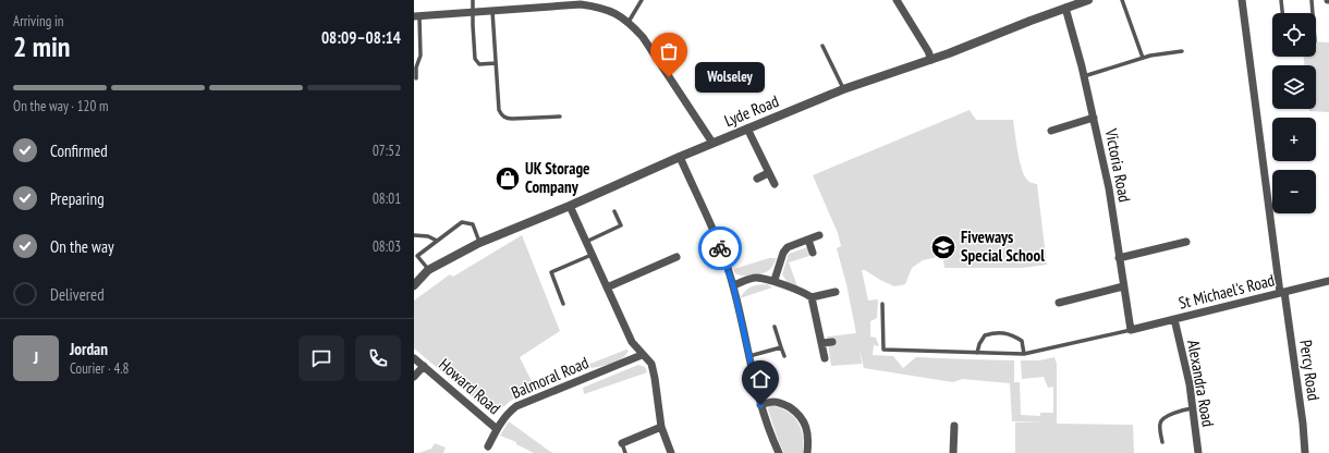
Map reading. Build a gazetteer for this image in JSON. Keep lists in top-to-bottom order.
{
  "streets": {
    "street": [
      "Lyde Road",
      "Victoria Road",
      "St Michael's Road",
      "Percy Road",
      "Balmoral Road",
      "Alexandra Road",
      "Howard Road"
    ]
  },
  "crossings": [
    ["Lyde Road", "Victoria Road"],
    ["Victoria Road", "St Michael's Road"],
    ["St Michael's Road", "Percy Road"],
    ["St Michael's Road", "Alexandra Road"],
    ["Balmoral Road", "Howard Road"]
  ],
  "places": {
    "other": ["Wolseley"],
    "shop": ["UK Storage Company"],
    "school or university": ["Fiveways Special School"]
  },
  "page": {
    "heading": ["2 min", "Arriving in", "08:09–08:14"],
    "panel": ["Jordan", "Courier · 4.8"],
    "map_buttons": ["+", "−"],
    "bubble": "Wolseley",
    "bar": "On the way · 120 m",
    "list": [
      ["Confirmed", "07:52"],
      ["Preparing", "08:01"],
      ["On the way", "08:03"],
      "Delivered"
    ],
    "round": "J"
  }
}
